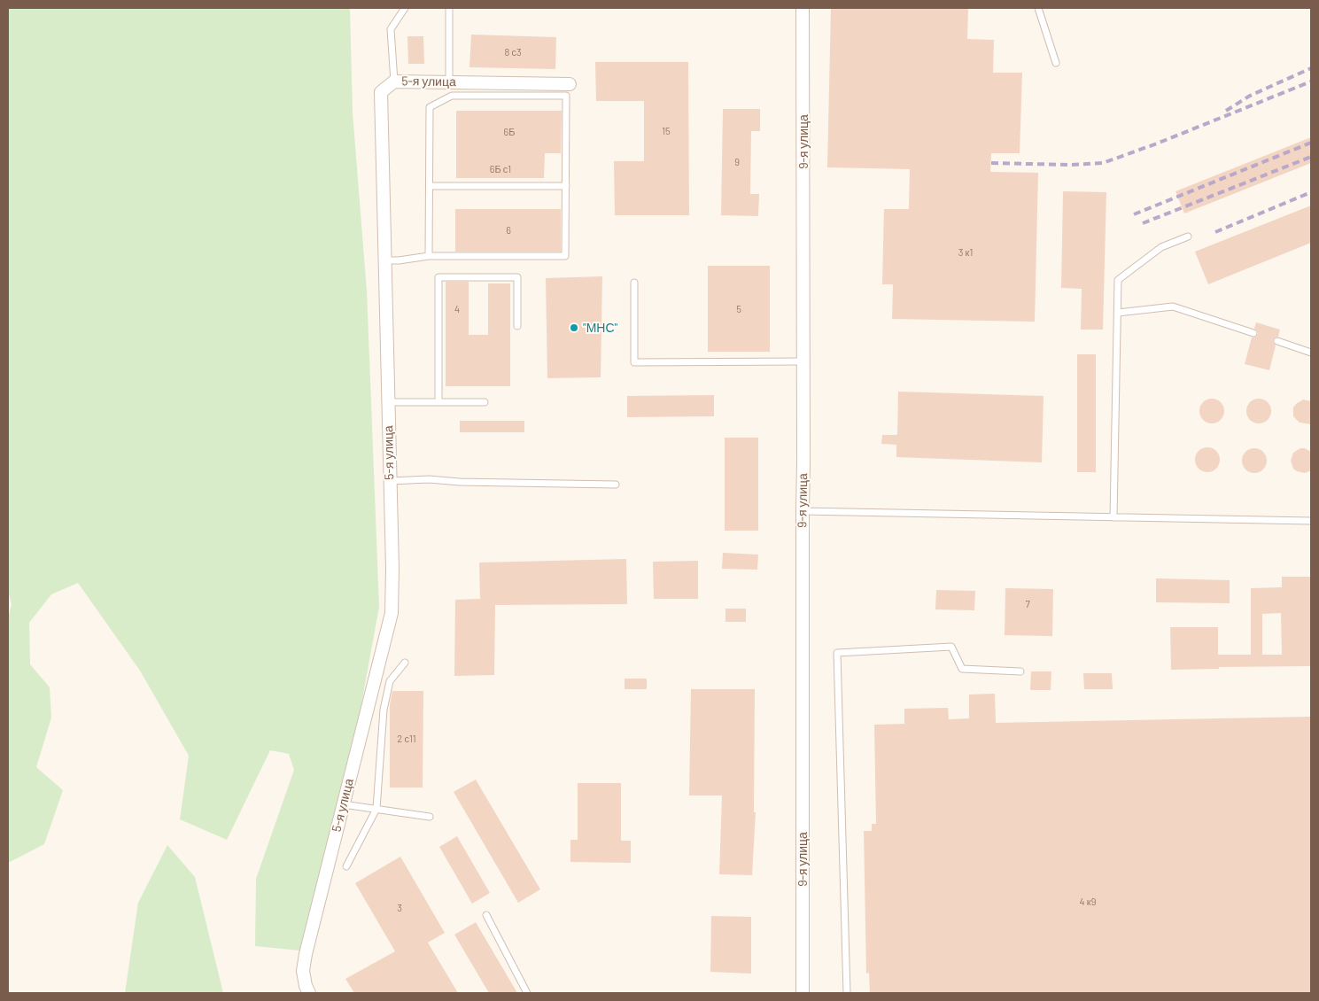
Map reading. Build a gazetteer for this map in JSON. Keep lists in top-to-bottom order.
{
  "streets": {
    "street": ["5-я улица", "9-я улица"]
  },
  "places": ["\"МНС\""],
  "house_numbers": [
    "8 с3",
    "15",
    "6Б",
    "9",
    "6Б с1",
    "6",
    "3 к1",
    "4",
    "5",
    "7",
    "2 с11",
    "4 к9",
    "3"
  ]
}
